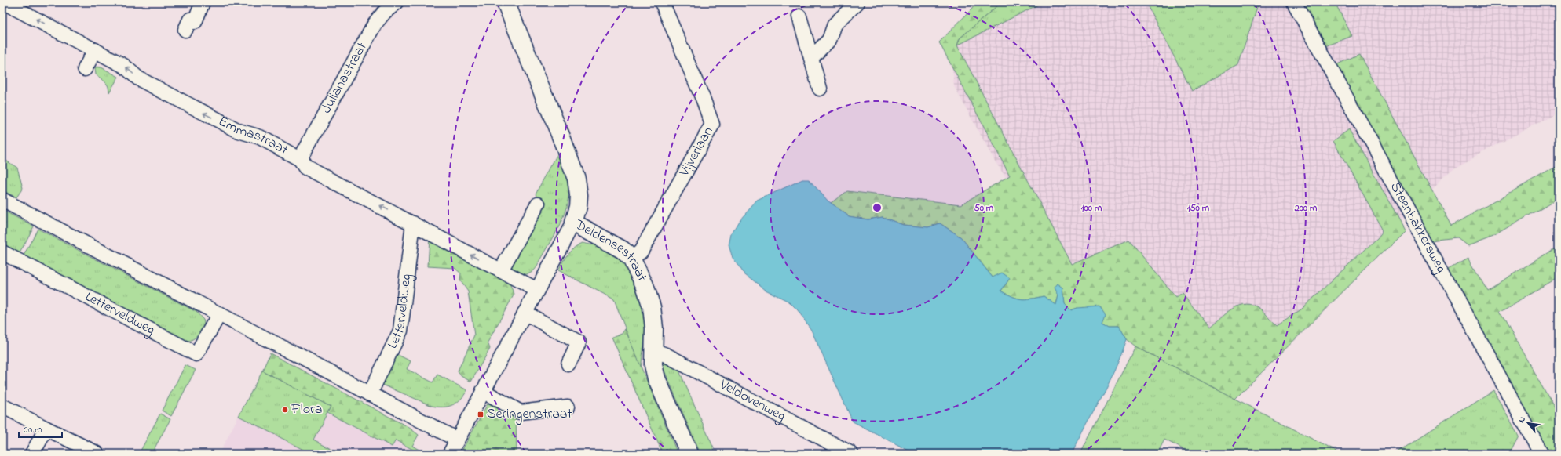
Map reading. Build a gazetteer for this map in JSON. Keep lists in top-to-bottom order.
{
  "streets": {
    "street": [
      "Julianastraat",
      "Emmastraat",
      "Vijverlaan",
      "Steenbakkersweg",
      "Deldensestraat",
      "Letterveldweg",
      "Veldovenweg"
    ]
  },
  "crossings": [
    ["Julianastraat", "Emmastraat"],
    ["Emmastraat", "Letterveldweg"],
    ["Vijverlaan", "Deldensestraat"],
    ["Deldensestraat", "Veldovenweg"]
  ],
  "one_way": ["Emmastraat"],
  "places": {
    "other": ["Flora"],
    "transit": ["Seringenstraat"]
  },
  "scale_bar": "20 m",
  "north": "top left",
  "rings": [
    "50 m",
    "100 m",
    "150 m",
    "200 m"
  ]
}
